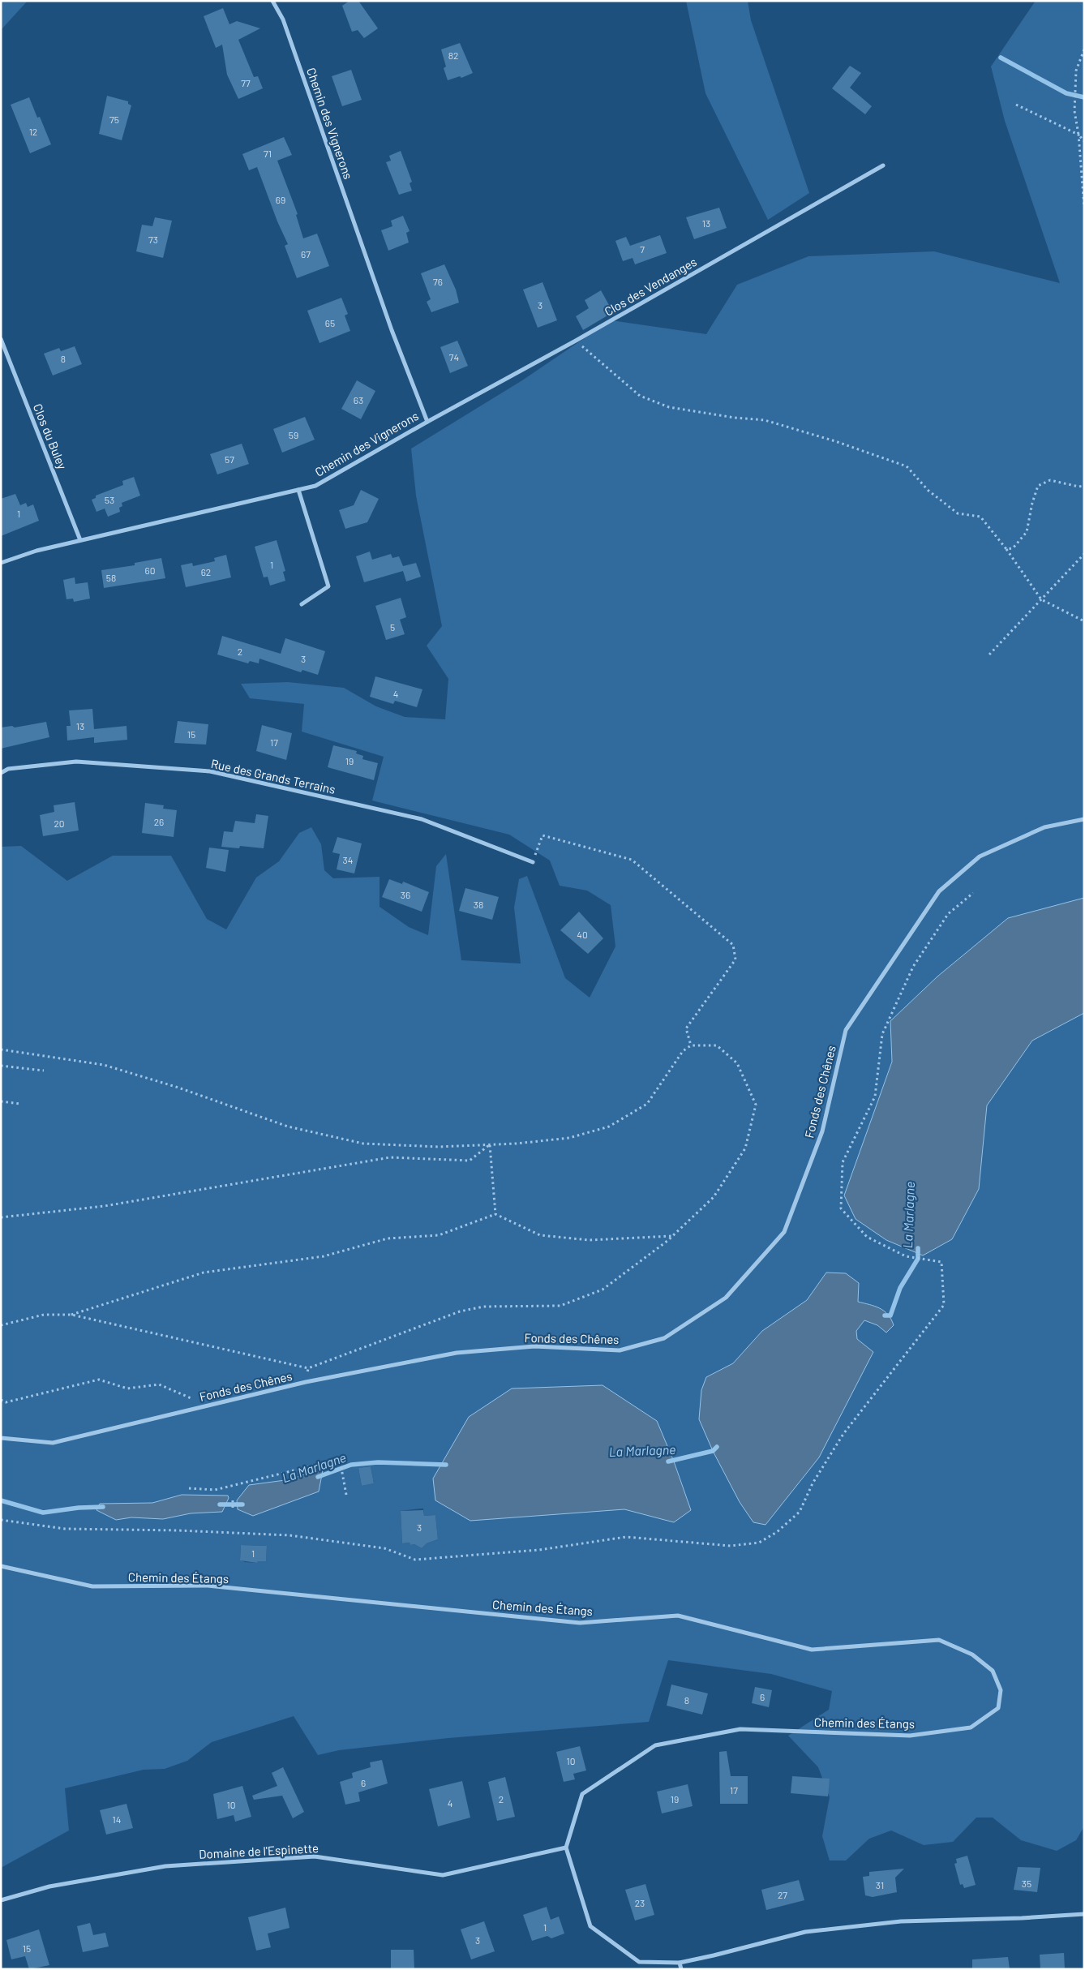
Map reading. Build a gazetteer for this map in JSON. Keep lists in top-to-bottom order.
{
  "streets": {
    "street": [
      "Chemin des Vignerons",
      "Clos des Vendanges",
      "Clos du Buley",
      "Rue des Grands Terrains",
      "Fonds des Chênes",
      "Chemin des Étangs",
      "Domaine de l'Espinette"
    ]
  },
  "crossings": [
    ["Chemin des Vignerons", "Clos des Vendanges"],
    ["Chemin des Vignerons", "Clos du Buley"],
    ["Chemin des Étangs", "Domaine de l'Espinette"]
  ],
  "water": ["La Marlagne"],
  "house_numbers": [
    "82",
    "77",
    "75",
    "12",
    "71",
    "69",
    "13",
    "73",
    "7",
    "67",
    "76",
    "3",
    "65",
    "74",
    "8",
    "63",
    "59",
    "57",
    "53",
    "1",
    "1",
    "60",
    "62",
    "58",
    "5",
    "2",
    "3",
    "4",
    "13",
    "15",
    "17",
    "19",
    "26",
    "20",
    "34",
    "36",
    "38",
    "40",
    "3",
    "1",
    "6",
    "8",
    "10",
    "6",
    "17",
    "2",
    "19",
    "4",
    "10",
    "14",
    "35",
    "31",
    "27",
    "23",
    "1",
    "3",
    "15"
  ]
}
